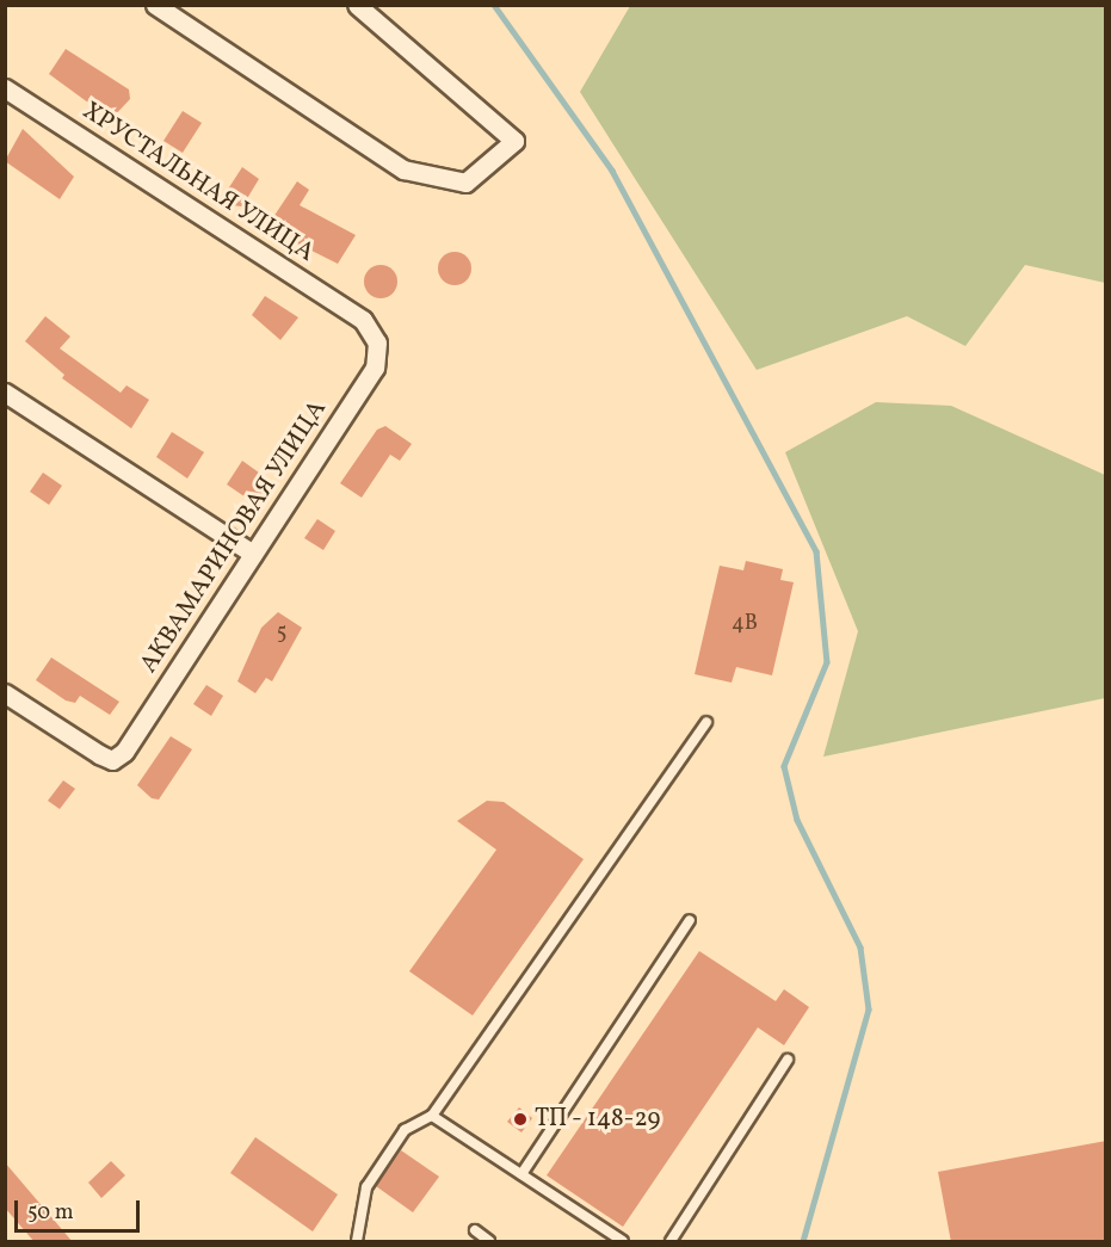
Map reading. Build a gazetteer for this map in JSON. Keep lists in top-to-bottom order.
{
  "streets": {
    "street": ["ХРУСТАЛЬНАЯ УЛИЦА", "АКВАМАРИНОВАЯ УЛИЦА"]
  },
  "crossings": [
    ["ХРУСТАЛЬНАЯ УЛИЦА", "АКВАМАРИНОВАЯ УЛИЦА"]
  ],
  "places": ["ТП - 148-29"],
  "house_numbers": ["4В", "5"],
  "scale_bar": "50 m"
}
